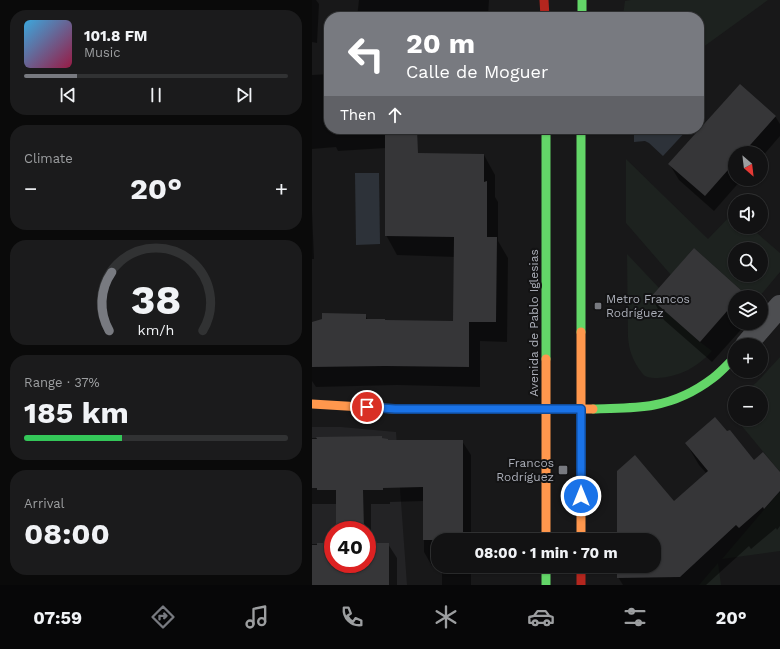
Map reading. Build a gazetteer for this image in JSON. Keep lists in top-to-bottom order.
{
  "streets": {
    "street": ["Avenida de Pablo Iglesias"]
  },
  "places": {
    "transit": ["Metro Francos Rodríguez", "Francos Rodríguez"]
  },
  "north": "bottom right",
  "page": {
    "turn": ["20 m", "Calle de Moguer"],
    "song": ["101.8 FM", "Music"],
    "then": "Then",
    "tile": [
      "Climate",
      ["Range · 37%", "185 km"],
      ["Arrival", "08:00"]
    ],
    "map_buttons": ["+", "−"],
    "heat": ["−", "20°", "+"],
    "limit": "40",
    "trip": "08:00 · 1 min · 70 m",
    "tabs": ["07:59", "20°"],
    "gauge": ["38", "km/h"]
  }
}
